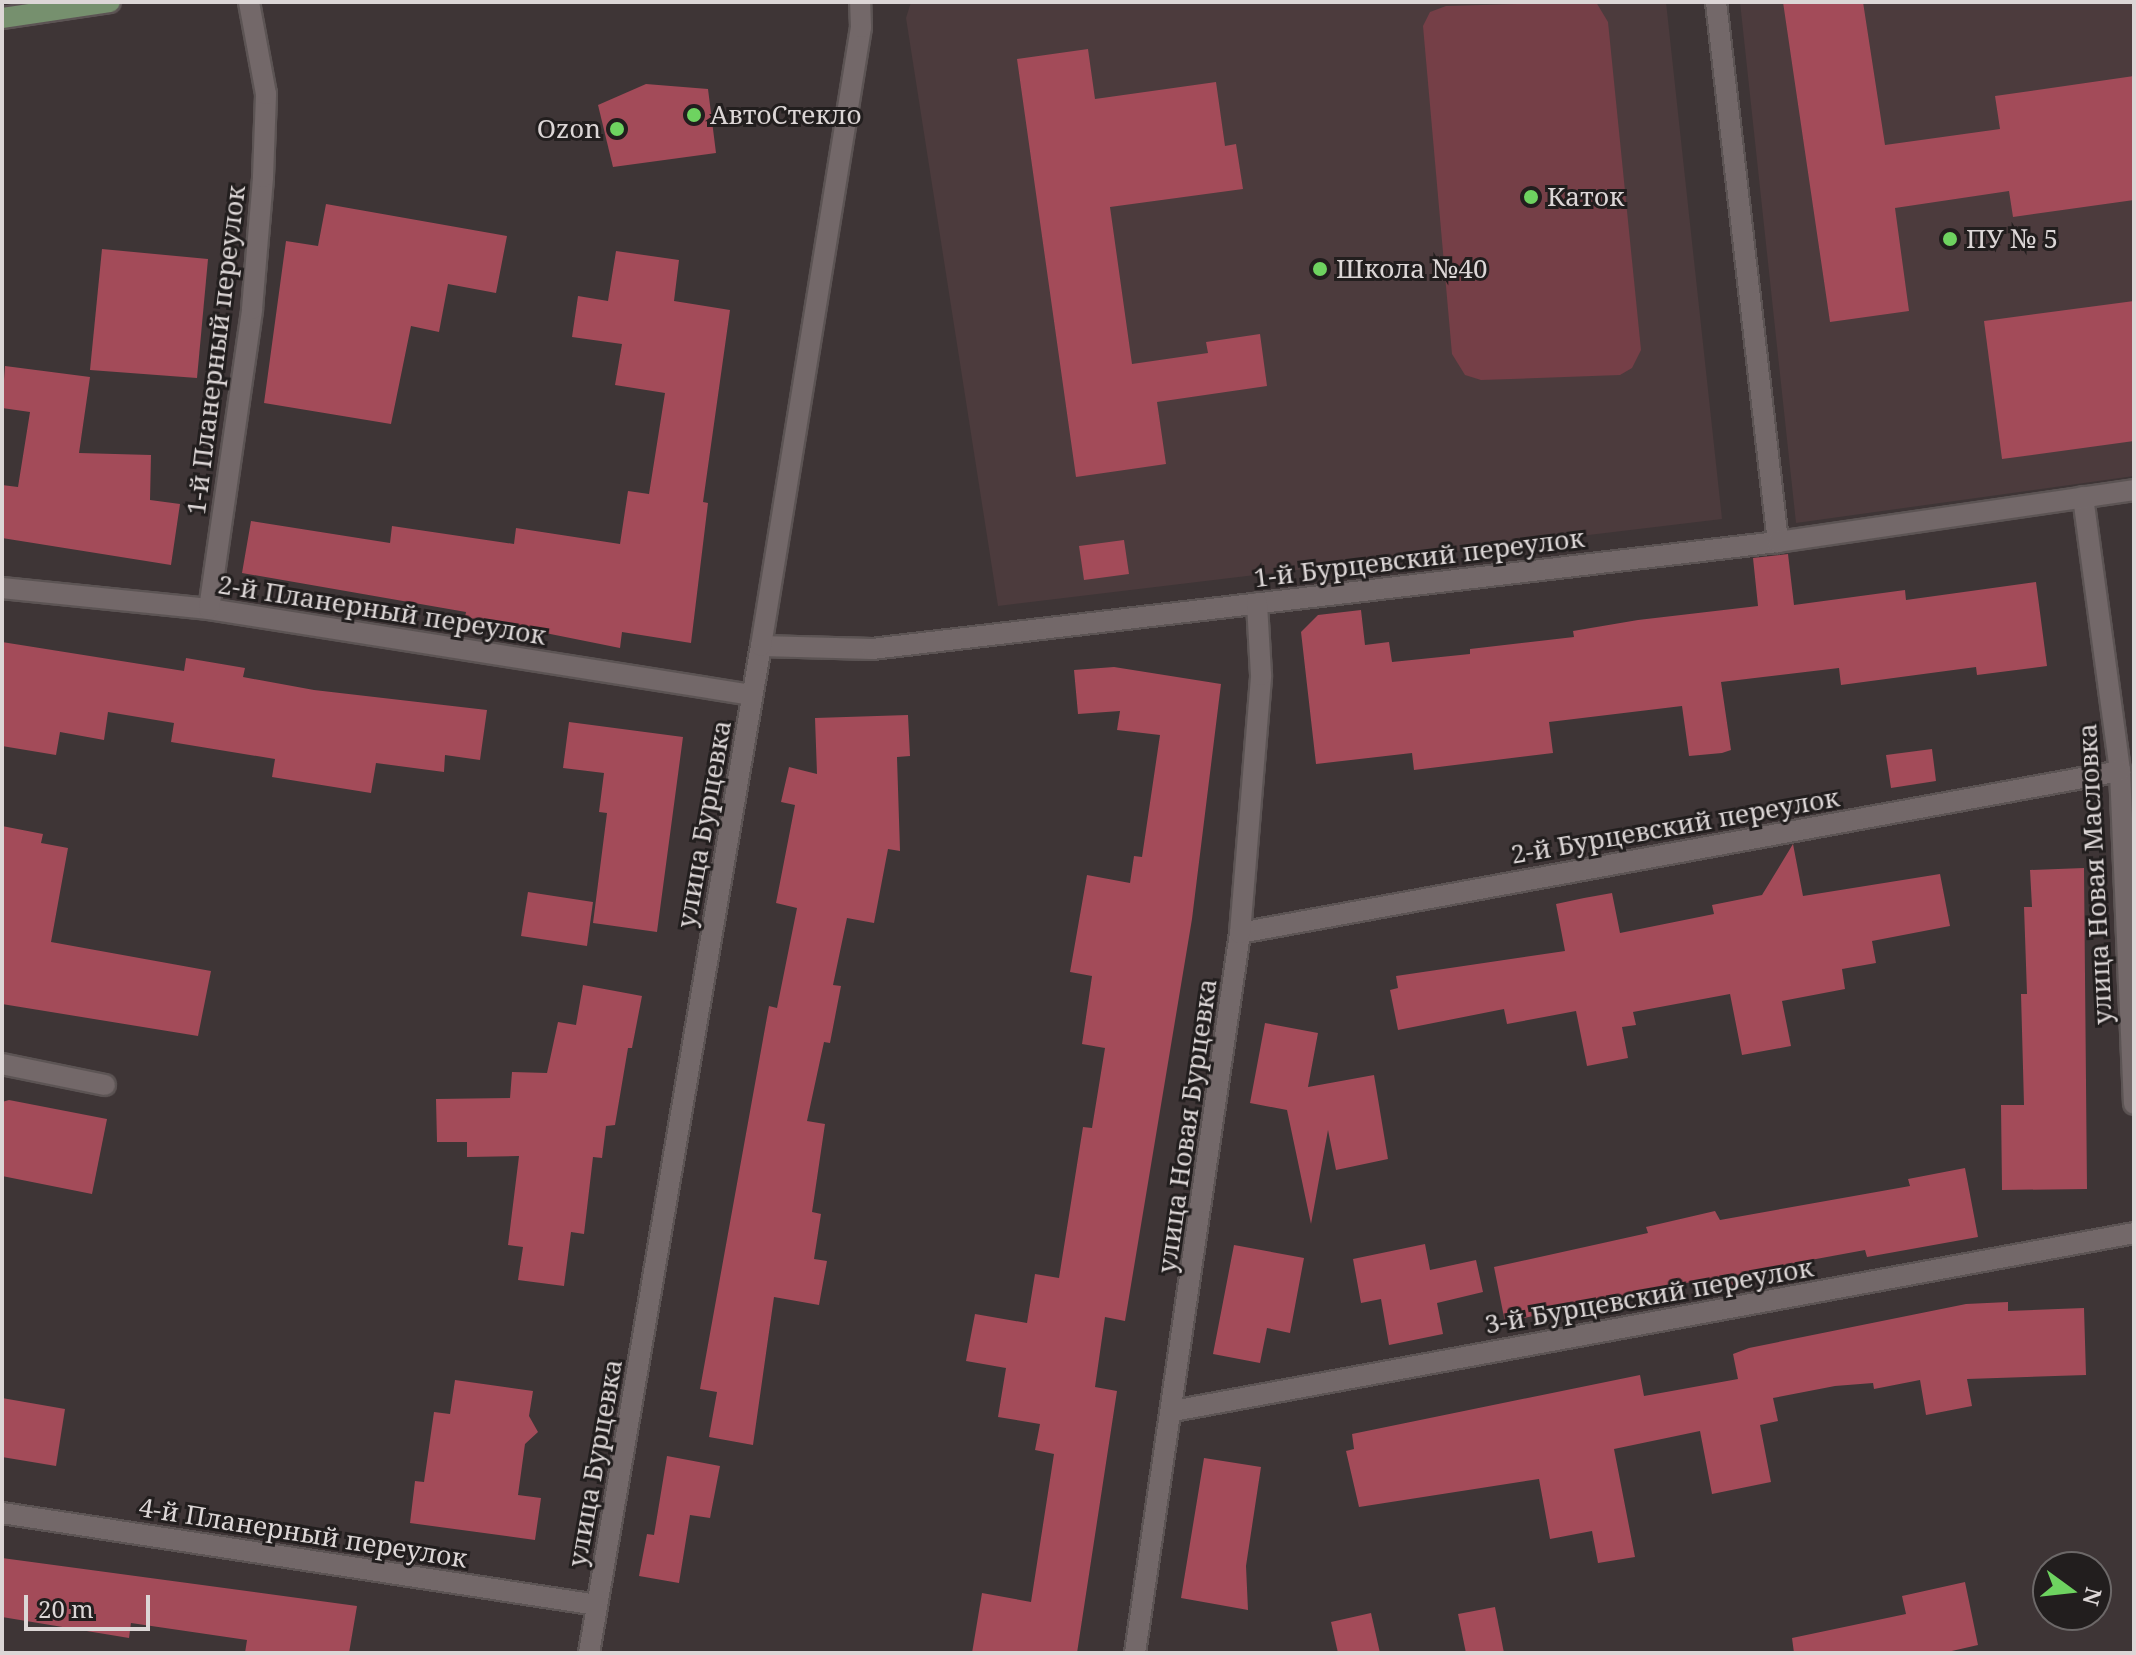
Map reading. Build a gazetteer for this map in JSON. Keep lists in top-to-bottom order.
{
  "streets": {
    "street": [
      "1-й Планерный переулок",
      "1-й Бурцевский переулок",
      "2-й Планерный переулок",
      "улица Бурцевка",
      "2-й Бурцевский переулок",
      "улица Новая Масловка",
      "улица Новая Бурцевка",
      "3-й Бурцевский переулок",
      "4-й Планерный переулок"
    ]
  },
  "crossings": [
    ["1-й Планерный переулок", "2-й Планерный переулок"],
    ["1-й Бурцевский переулок", "улица Бурцевка"],
    ["1-й Бурцевский переулок", "улица Новая Масловка"],
    ["1-й Бурцевский переулок", "улица Новая Бурцевка"],
    ["2-й Планерный переулок", "улица Бурцевка"],
    ["улица Бурцевка", "4-й Планерный переулок"],
    ["2-й Бурцевский переулок", "улица Новая Масловка"],
    ["2-й Бурцевский переулок", "улица Новая Бурцевка"],
    ["улица Новая Бурцевка", "3-й Бурцевский переулок"]
  ],
  "places": [
    "АвтоСтекло",
    "Ozon",
    "Каток",
    "ПУ № 5",
    "Школа №40"
  ],
  "scale_bar": "20 m",
  "north": "right"
}
